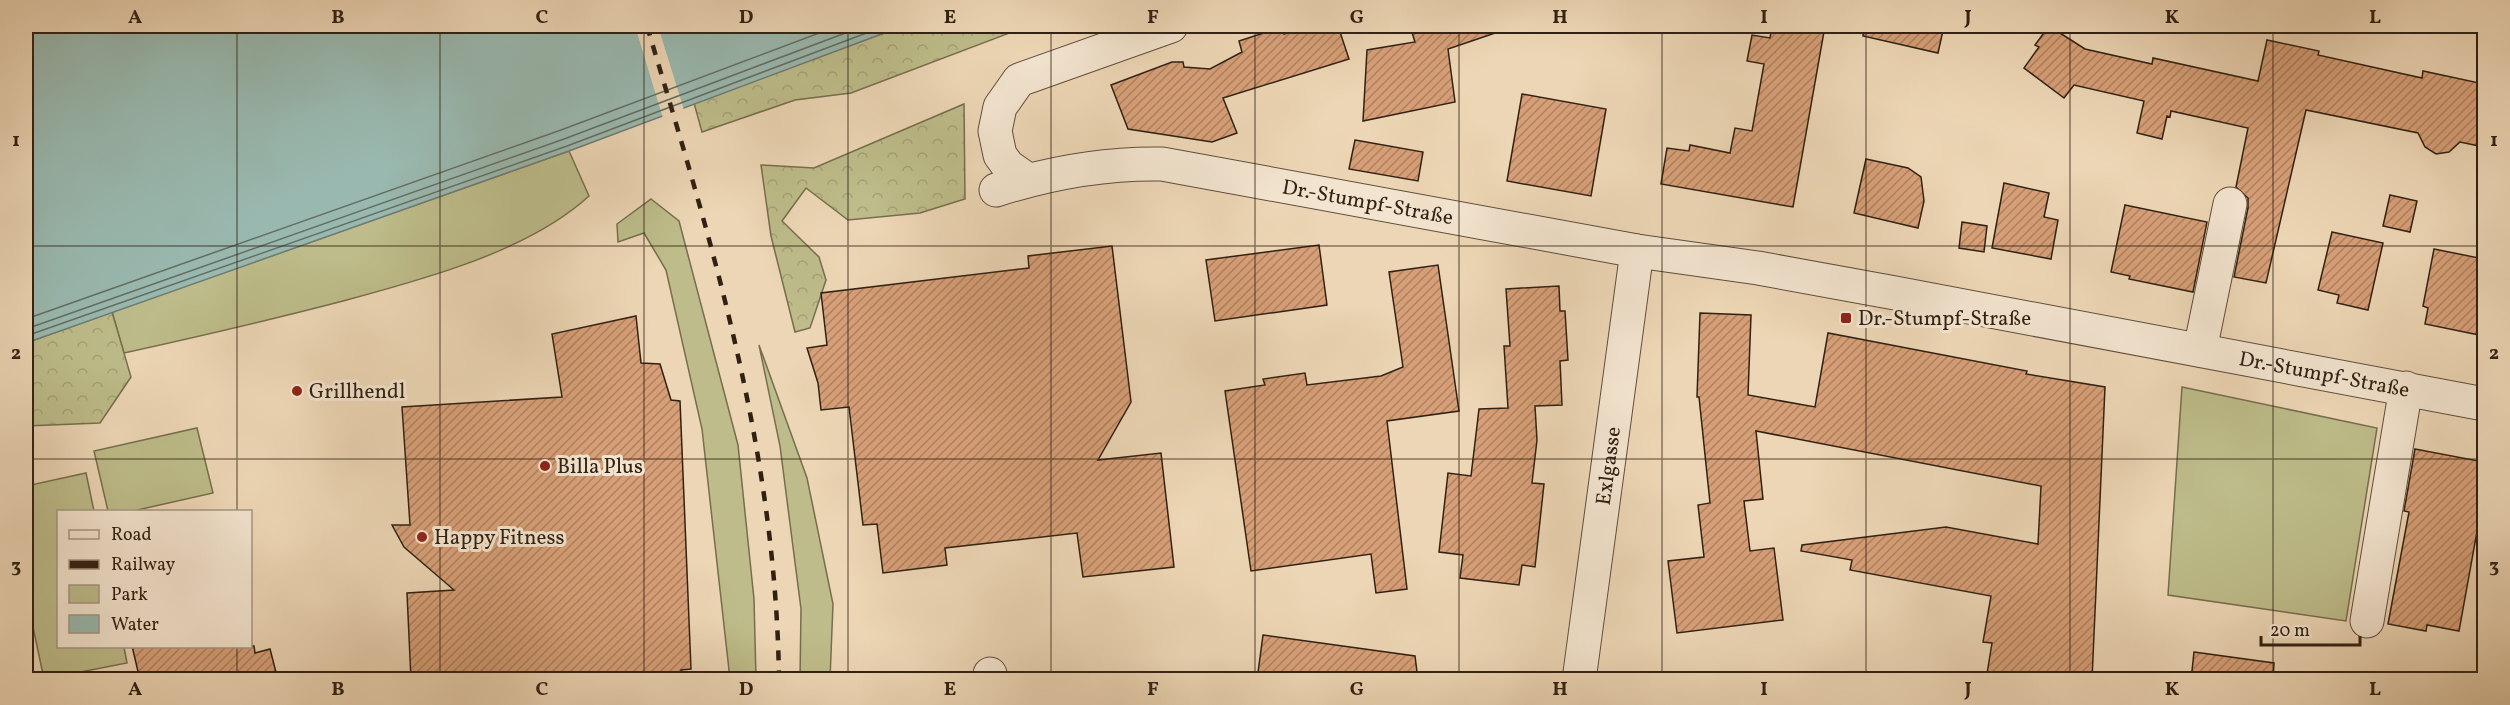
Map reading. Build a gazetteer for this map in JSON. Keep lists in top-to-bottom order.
{
  "streets": {
    "street": ["Dr.-Stumpf-Straße", "Exlgasse"]
  },
  "crossings": [
    ["Dr.-Stumpf-Straße", "Exlgasse"]
  ],
  "places": {
    "transit": ["Dr.-Stumpf-Straße"],
    "other": ["Grillhendl", "Billa Plus", "Happy Fitness"]
  },
  "legend": [
    "Road",
    "Railway",
    "Park",
    "Water"
  ],
  "scale_bar": "20 m",
  "grid": {
    "columns": [
      "A",
      "B",
      "C",
      "D",
      "E",
      "F",
      "G",
      "H",
      "I",
      "J",
      "K",
      "L"
    ],
    "rows": ["1", "2", "3"]
  }
}
